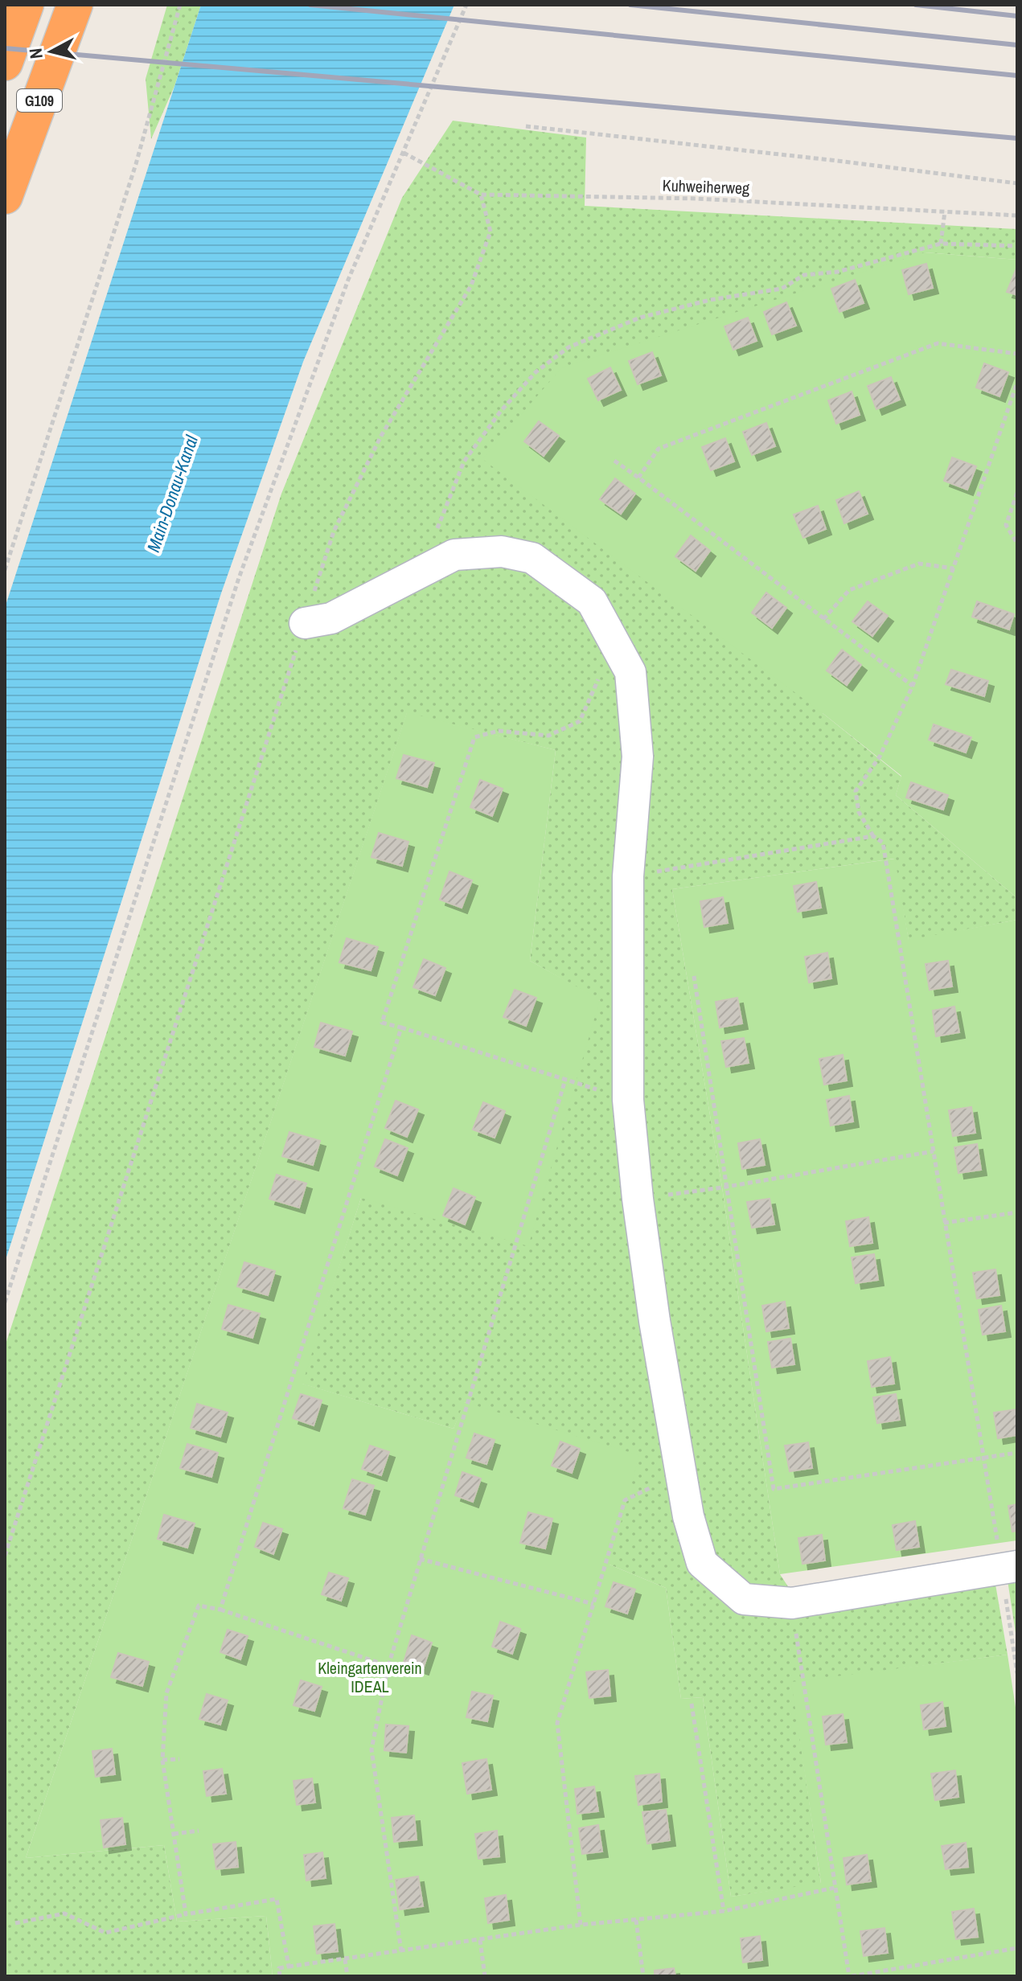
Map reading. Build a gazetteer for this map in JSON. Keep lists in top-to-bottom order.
{
  "streets": {
    "highway": ["G109"],
    "path": ["Kuhweiherweg"]
  },
  "water": ["Main-Donau-Kanal"],
  "parks": ["Kleingartenverein IDEAL"],
  "north": "left"
}
